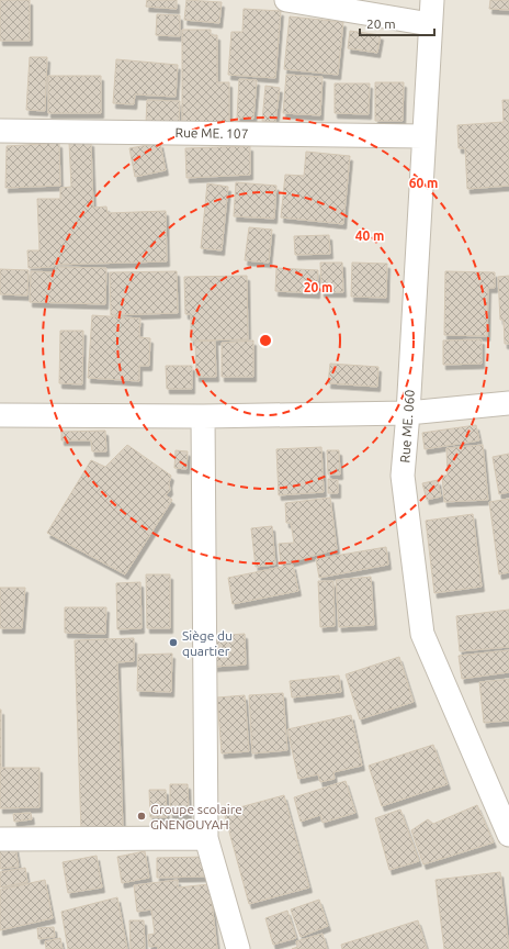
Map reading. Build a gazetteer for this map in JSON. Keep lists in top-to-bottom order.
{
  "streets": {
    "street": ["Rue ME. 107", "Rue ME. 060"]
  },
  "crossings": [
    ["Rue ME. 107", "Rue ME. 060"]
  ],
  "places": ["Siège du quartier", "Groupe scolaire GNENOUYAH"],
  "scale_bar": "20 m",
  "rings": ["60 m", "40 m", "20 m"]
}
